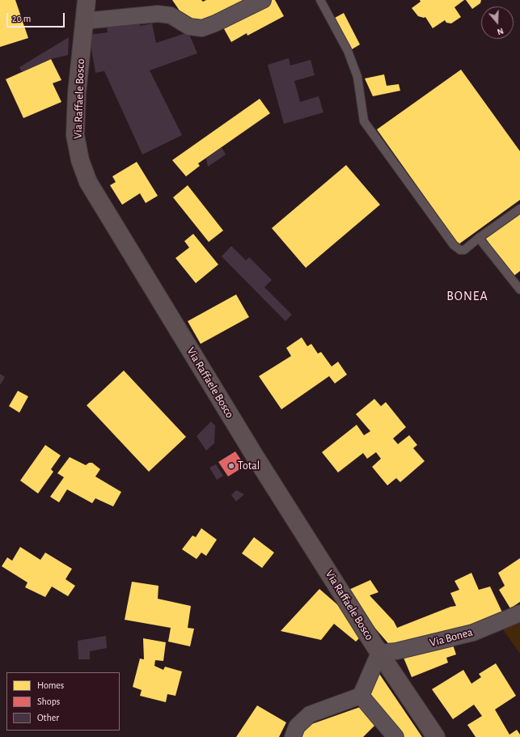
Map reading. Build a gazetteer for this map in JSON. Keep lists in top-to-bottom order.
{
  "streets": {
    "street": ["Via Raffaele Bosco", "Via Bonea"]
  },
  "crossings": [
    ["Via Raffaele Bosco", "Via Bonea"]
  ],
  "districts": ["BONEA"],
  "places": ["Total"],
  "legend": ["Homes", "Shops", "Other"],
  "scale_bar": "20 m",
  "north": "bottom"
}
